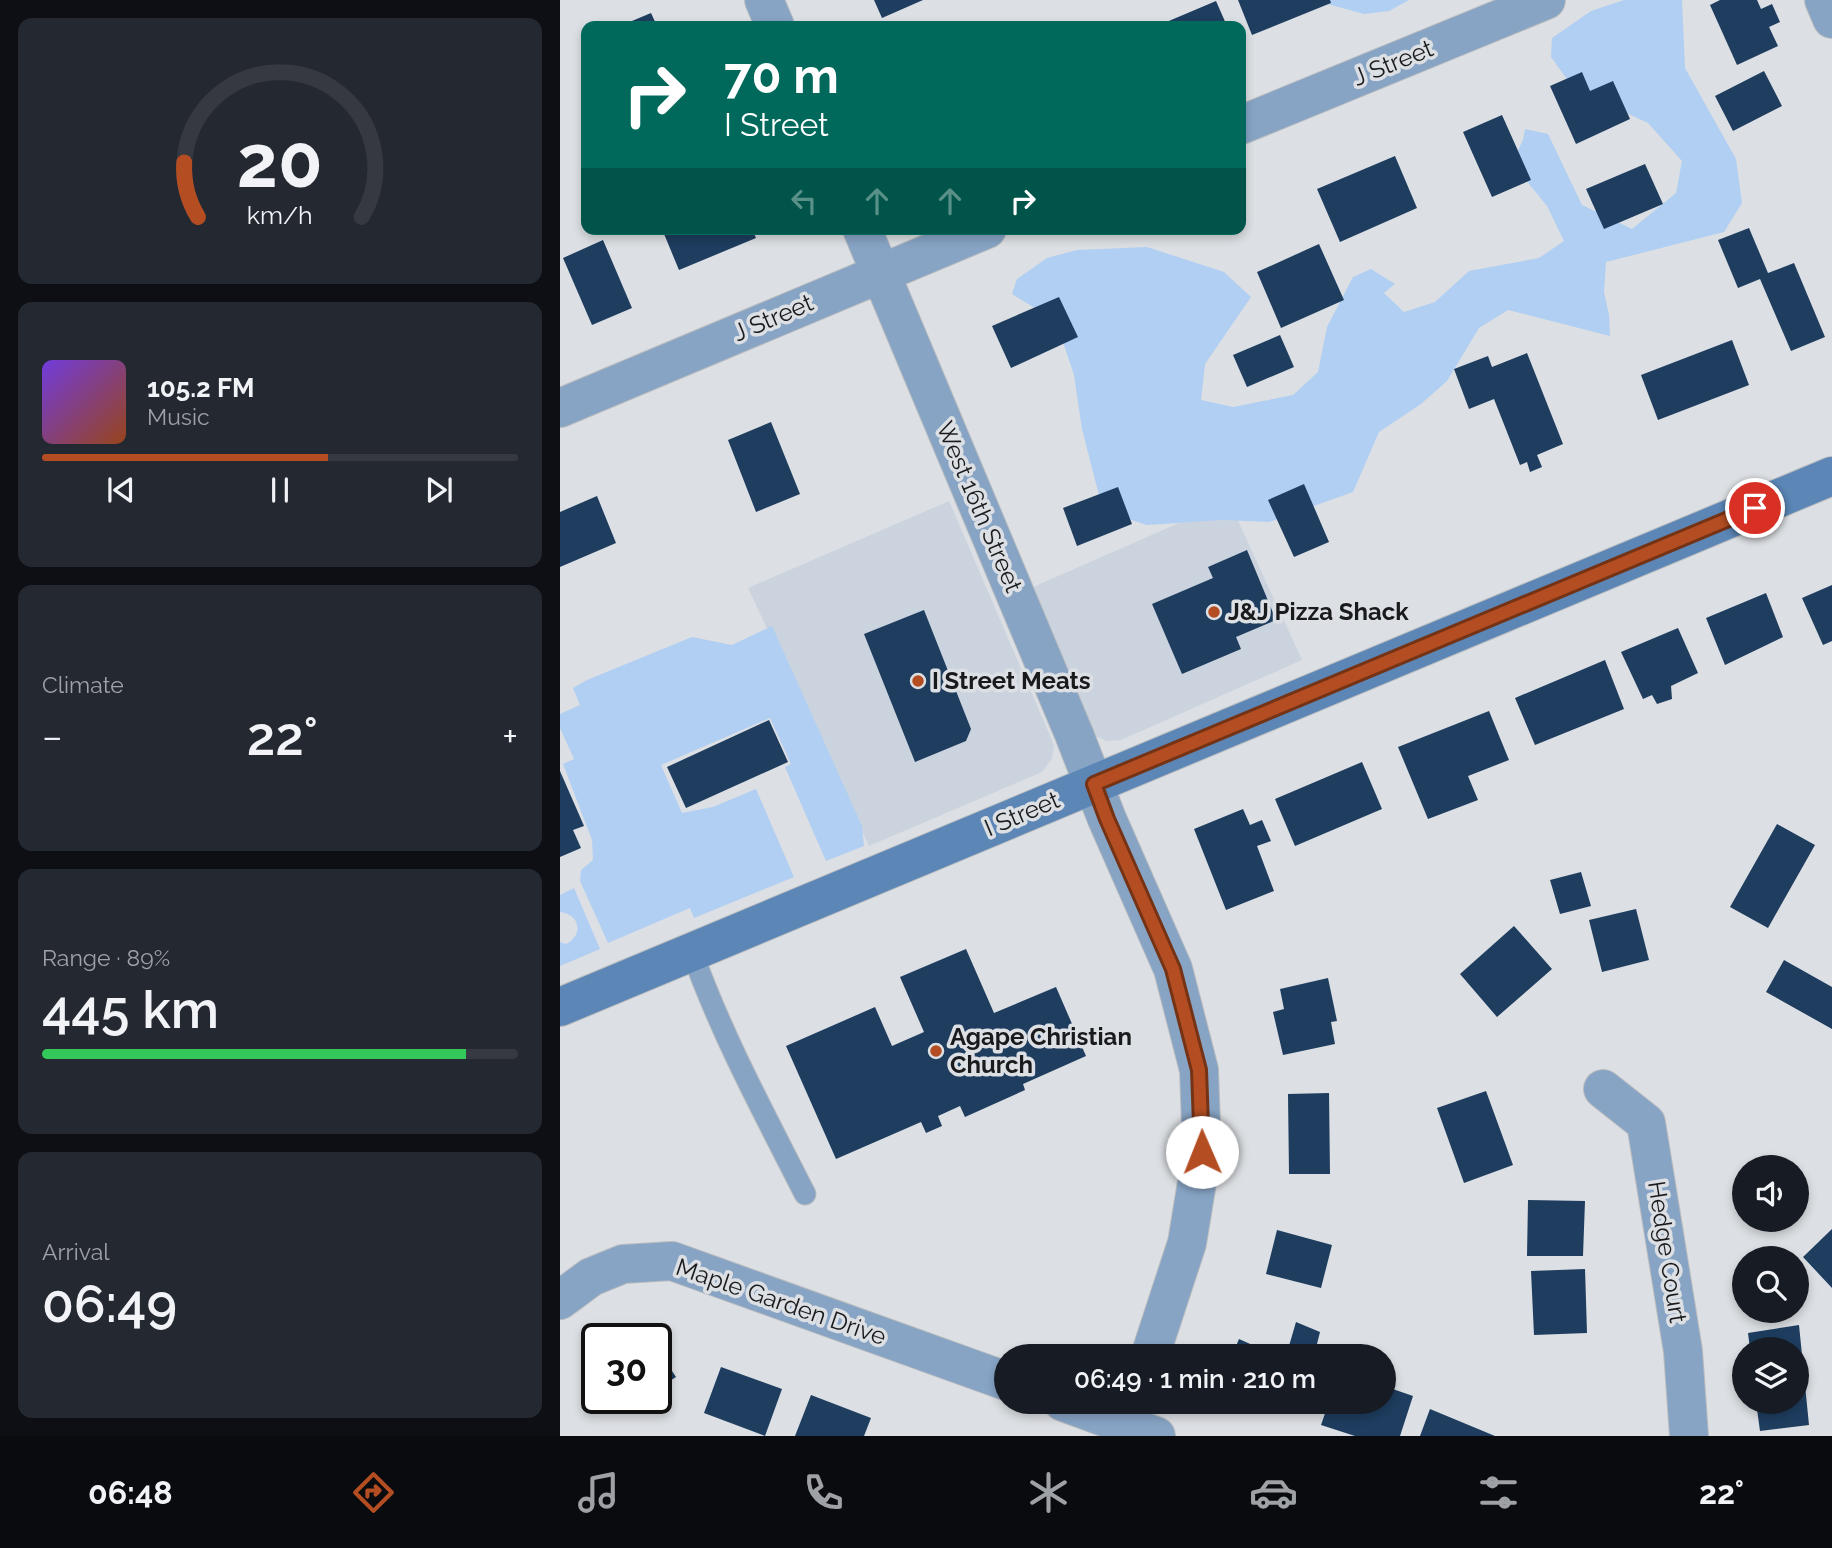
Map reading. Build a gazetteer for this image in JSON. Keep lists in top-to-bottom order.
{
  "streets": {
    "street": [
      "J Street",
      "West 16th Street",
      "I Street",
      "Hedge Court",
      "Maple Garden Drive"
    ]
  },
  "crossings": [
    ["J Street", "West 16th Street"],
    ["West 16th Street", "I Street"]
  ],
  "places": ["J&J Pizza Shack", "I Street Meats", "Agape Christian Church"],
  "page": {
    "turn": ["70 m", "I Street"],
    "song": ["105.2 FM", "Music"],
    "tile": [
      "Climate",
      ["Range · 89%", "445 km"],
      ["Arrival", "06:49"]
    ],
    "heat": ["−", "22°", "+"],
    "limit": "30",
    "trip": "06:49 · 1 min · 210 m",
    "tabs": ["06:48", "22°"],
    "gauge": ["20", "km/h"]
  }
}
